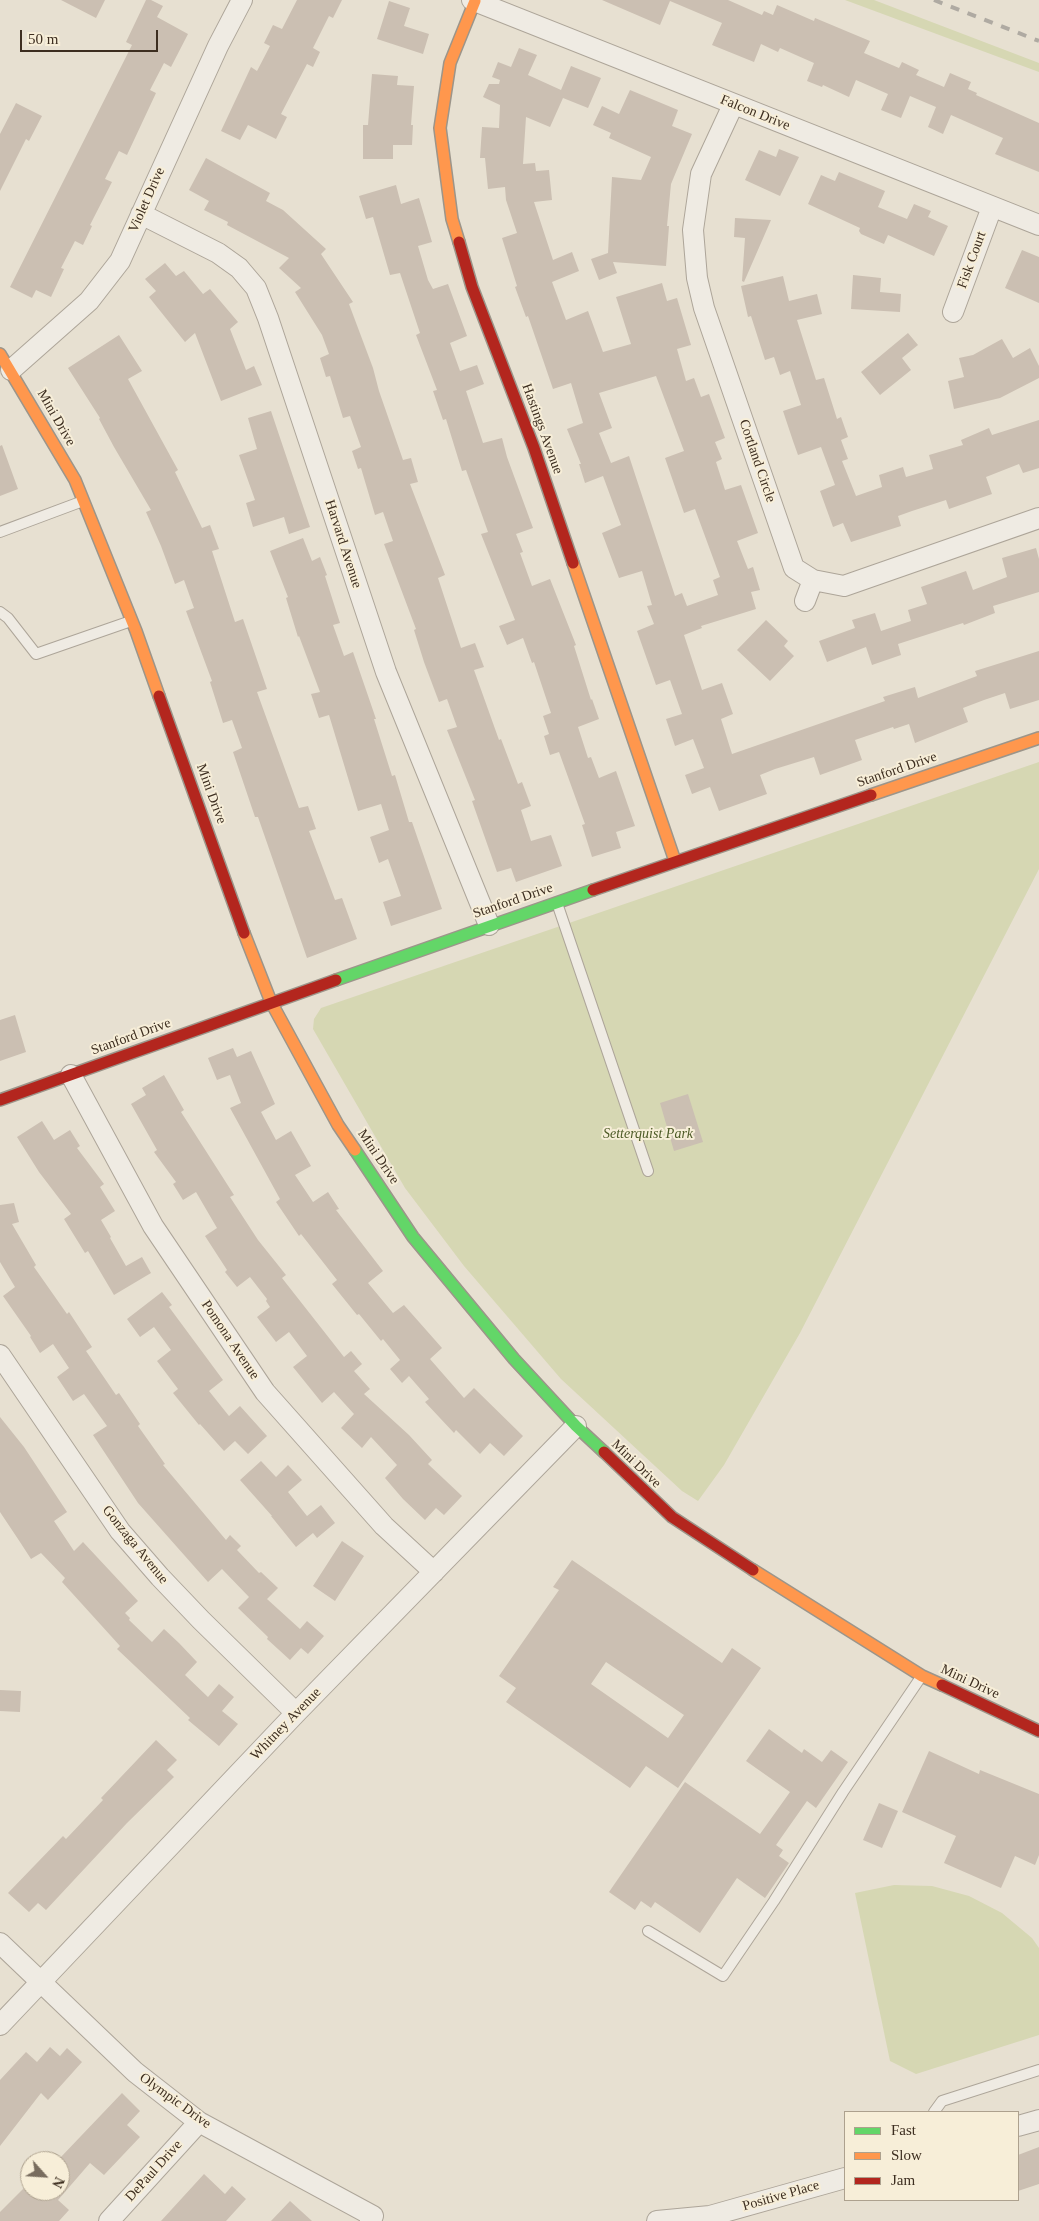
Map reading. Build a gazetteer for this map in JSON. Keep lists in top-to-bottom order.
{
  "streets": {
    "street": [
      "Falcon Drive",
      "Violet Drive",
      "Fisk Court",
      "Mini Drive",
      "Hastings Avenue",
      "Cortland Circle",
      "Harvard Avenue",
      "Stanford Drive",
      "Pomona Avenue",
      "Gonzaga Avenue",
      "Whitney Avenue",
      "Olympic Drive",
      "DePaul Drive",
      "Positive Place"
    ]
  },
  "crossings": [
    ["Falcon Drive", "Fisk Court"],
    ["Falcon Drive", "Hastings Avenue"],
    ["Falcon Drive", "Cortland Circle"],
    ["Violet Drive", "Mini Drive"],
    ["Violet Drive", "Harvard Avenue"],
    ["Mini Drive", "Stanford Drive"],
    ["Mini Drive", "Whitney Avenue"],
    ["Hastings Avenue", "Stanford Drive"],
    ["Harvard Avenue", "Stanford Drive"],
    ["Stanford Drive", "Pomona Avenue"],
    ["Pomona Avenue", "Whitney Avenue"],
    ["Gonzaga Avenue", "Whitney Avenue"],
    ["Whitney Avenue", "Olympic Drive"],
    ["Olympic Drive", "DePaul Drive"]
  ],
  "parks": ["Setterquist Park"],
  "legend": ["Fast", "Slow", "Jam"],
  "scale_bar": "50 m",
  "north": "bottom right"
}
